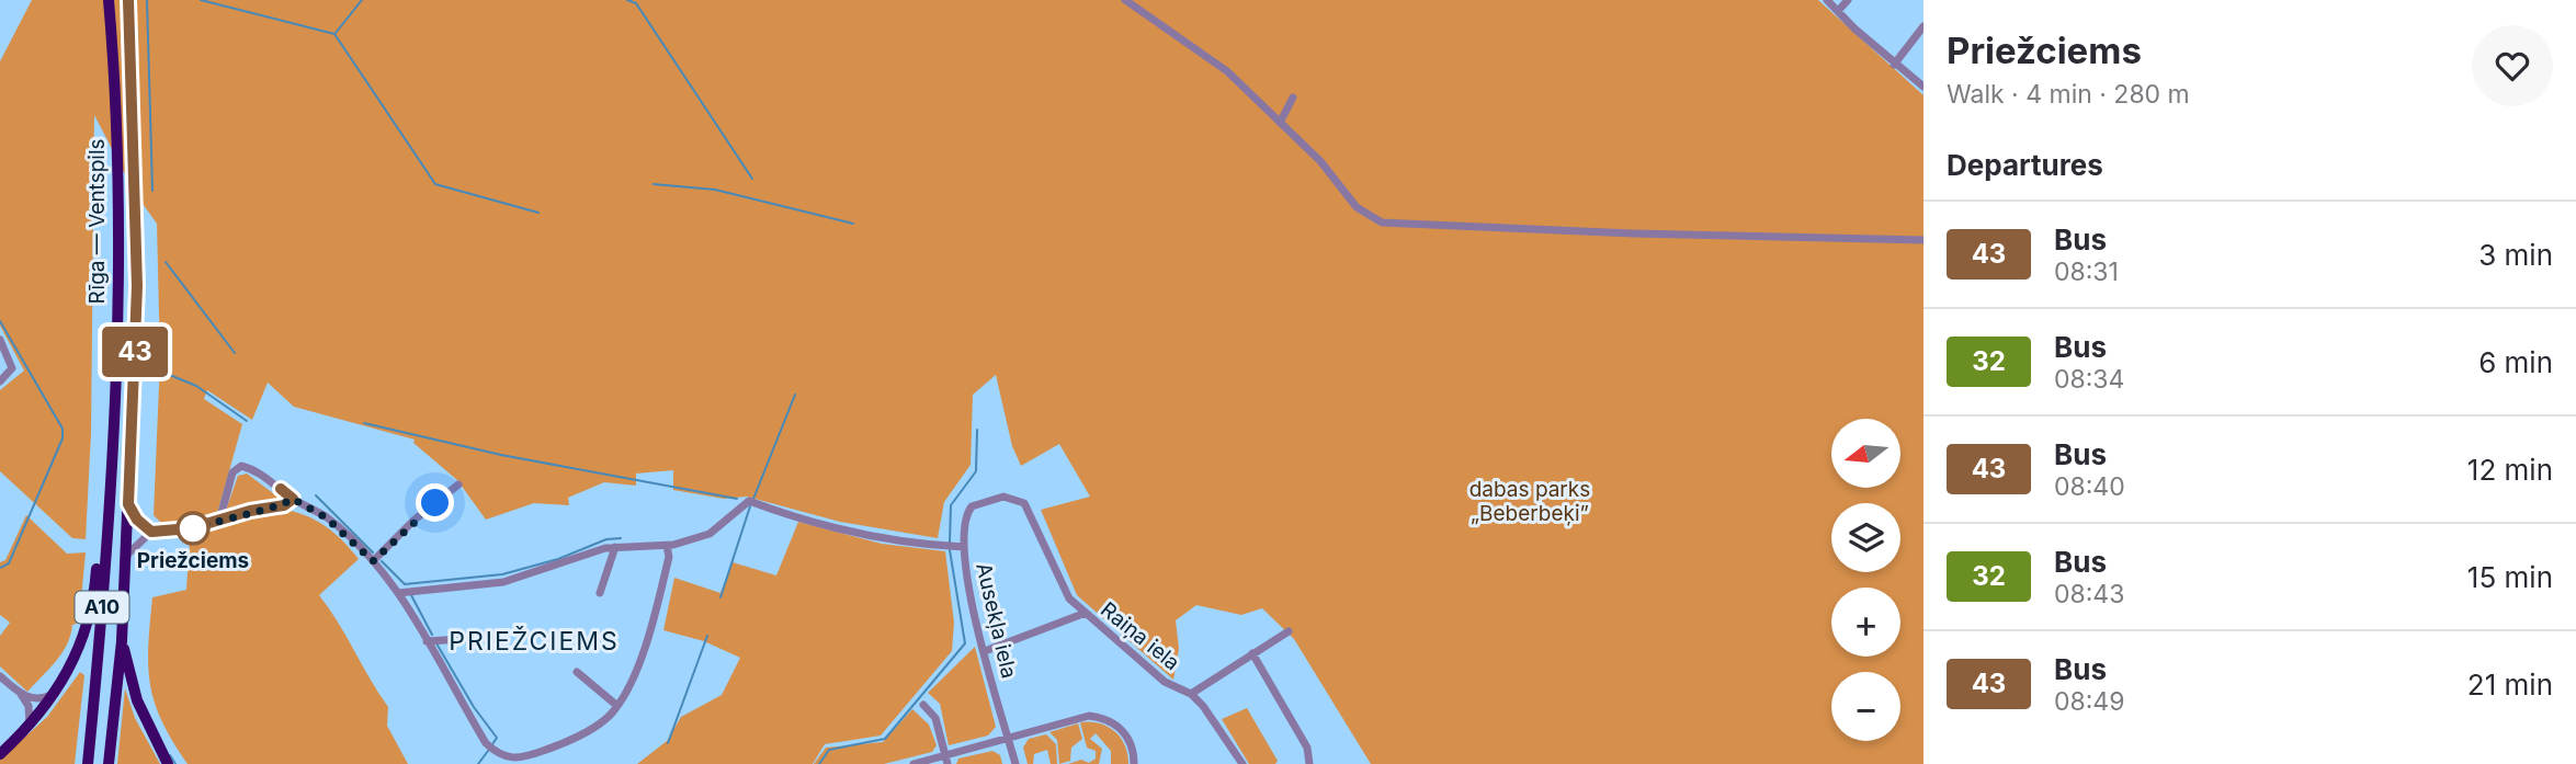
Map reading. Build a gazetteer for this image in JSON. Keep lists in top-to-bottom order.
{
  "streets": {
    "highway": ["Rīga — Ventspils", "A10"],
    "street": ["Ausekļa iela", "Raiņa iela"]
  },
  "crossings": [
    ["Ausekļa iela", "Raiņa iela"]
  ],
  "districts": ["PRIEŽCIEMS"],
  "parks": ["dabas parks „Beberbeķi”"],
  "places": ["Priežciems"],
  "lines": ["bus line 43"],
  "north": "left",
  "page": {
    "on_map": "43",
    "heading": [
      ["Priežciems", "Walk · 4 min · 280 m"],
      "Departures"
    ],
    "list": [
      {
        "mark": "43",
        "name": "Bus",
        "note": "08:31",
        "value": "3 min"
      },
      {
        "mark": "32",
        "name": "Bus",
        "note": "08:34",
        "value": "6 min"
      },
      {
        "mark": "43",
        "name": "Bus",
        "note": "08:40",
        "value": "12 min"
      },
      {
        "mark": "32",
        "name": "Bus",
        "note": "08:43",
        "value": "15 min"
      },
      {
        "mark": "43",
        "name": "Bus",
        "note": "08:49",
        "value": "21 min"
      }
    ],
    "map_buttons": ["+", "−"]
  }
}
